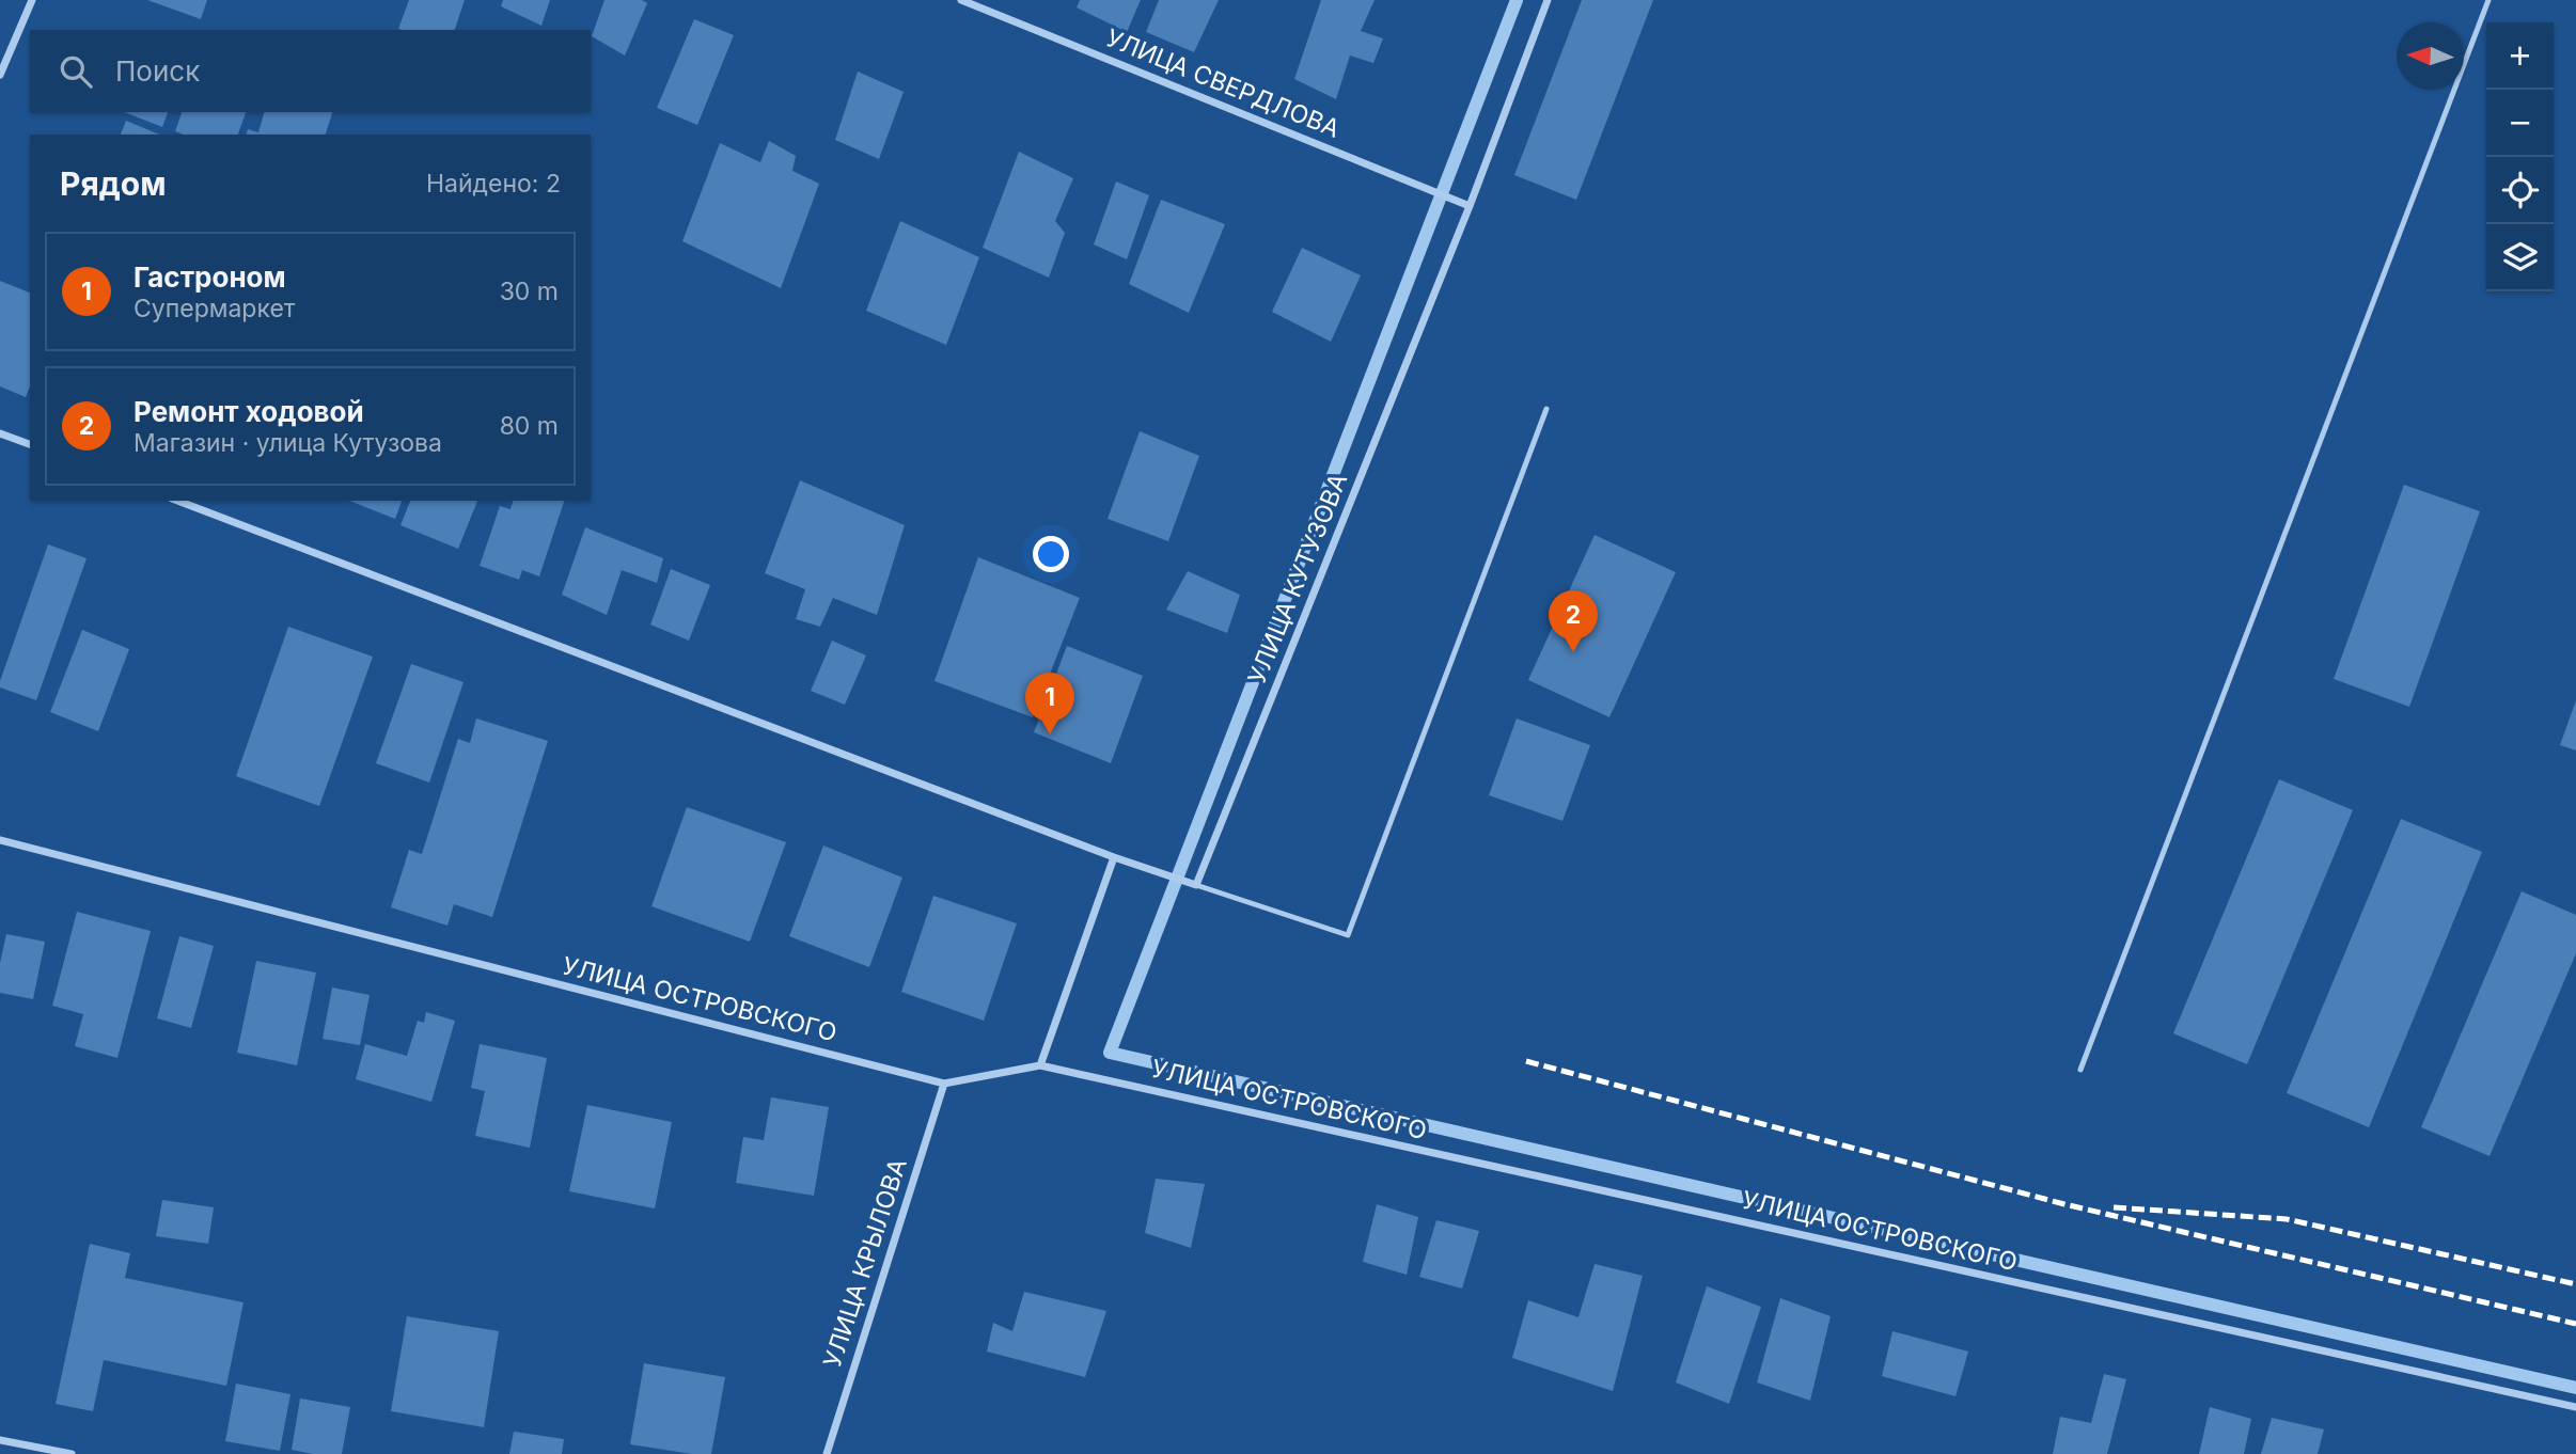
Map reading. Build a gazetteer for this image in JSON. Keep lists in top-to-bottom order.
{
  "streets": {
    "street": [
      "УЛИЦА СВЕРДЛОВА",
      "УЛИЦА КУТУЗОВА",
      "УЛИЦА ОСТРОВСКОГО",
      "УЛИЦА КРЫЛОВА"
    ]
  },
  "crossings": [
    ["УЛИЦА СВЕРДЛОВА", "УЛИЦА КУТУЗОВА"],
    ["УЛИЦА ОСТРОВСКОГО", "УЛИЦА КРЫЛОВА"]
  ],
  "north": "left",
  "page": {
    "map_buttons": ["+", "−"],
    "search": "Поиск",
    "heading": ["Рядом", "Найдено: 2"],
    "list": [
      {
        "mark": "1",
        "name": "Гастроном",
        "note": "Супермаркет",
        "value": "30 m"
      },
      {
        "mark": "2",
        "name": "Ремонт ходовой",
        "note": "Магазин · улица Кутузова",
        "value": "80 m"
      }
    ],
    "pins": ["2", "1"]
  }
}
